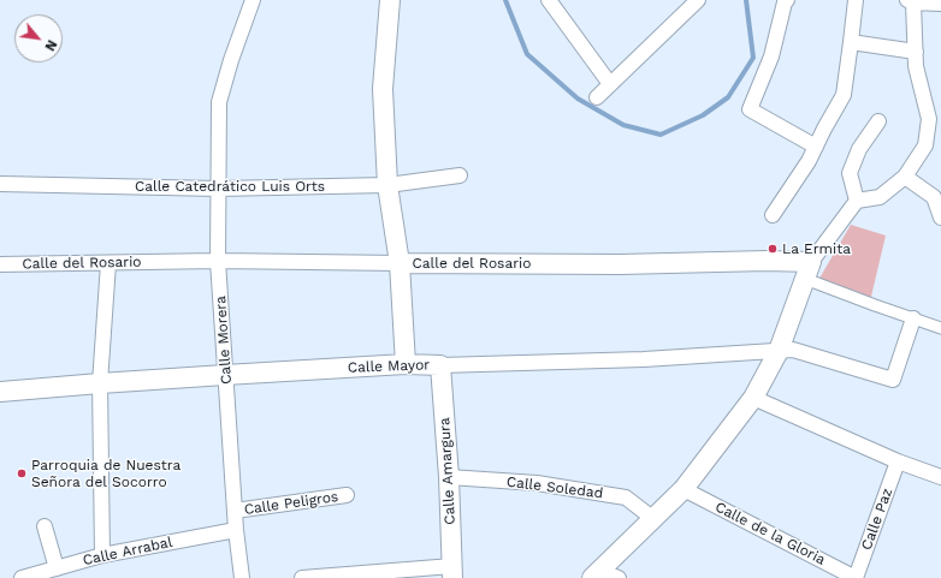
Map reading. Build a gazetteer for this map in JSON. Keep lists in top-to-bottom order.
{
  "streets": {
    "street": [
      "Calle Catedrático Luis Orts",
      "Calle del Rosario",
      "Calle Morera",
      "Calle Mayor",
      "Calle Amargura",
      "Calle Soledad",
      "Calle Peligros",
      "Calle Paz",
      "Calle de la Gloria",
      "Calle Arrabal"
    ]
  },
  "crossings": [
    ["Calle Catedrático Luis Orts", "Calle Morera"],
    ["Calle del Rosario", "Calle Morera"],
    ["Calle Morera", "Calle Mayor"],
    ["Calle Morera", "Calle Peligros"],
    ["Calle Morera", "Calle Arrabal"],
    ["Calle Mayor", "Calle Amargura"],
    ["Calle Amargura", "Calle Soledad"],
    ["Calle Paz", "Calle de la Gloria"]
  ],
  "places": ["La Ermita", "Parroquia de Nuestra Señora del Socorro"],
  "north": "bottom right"
}
